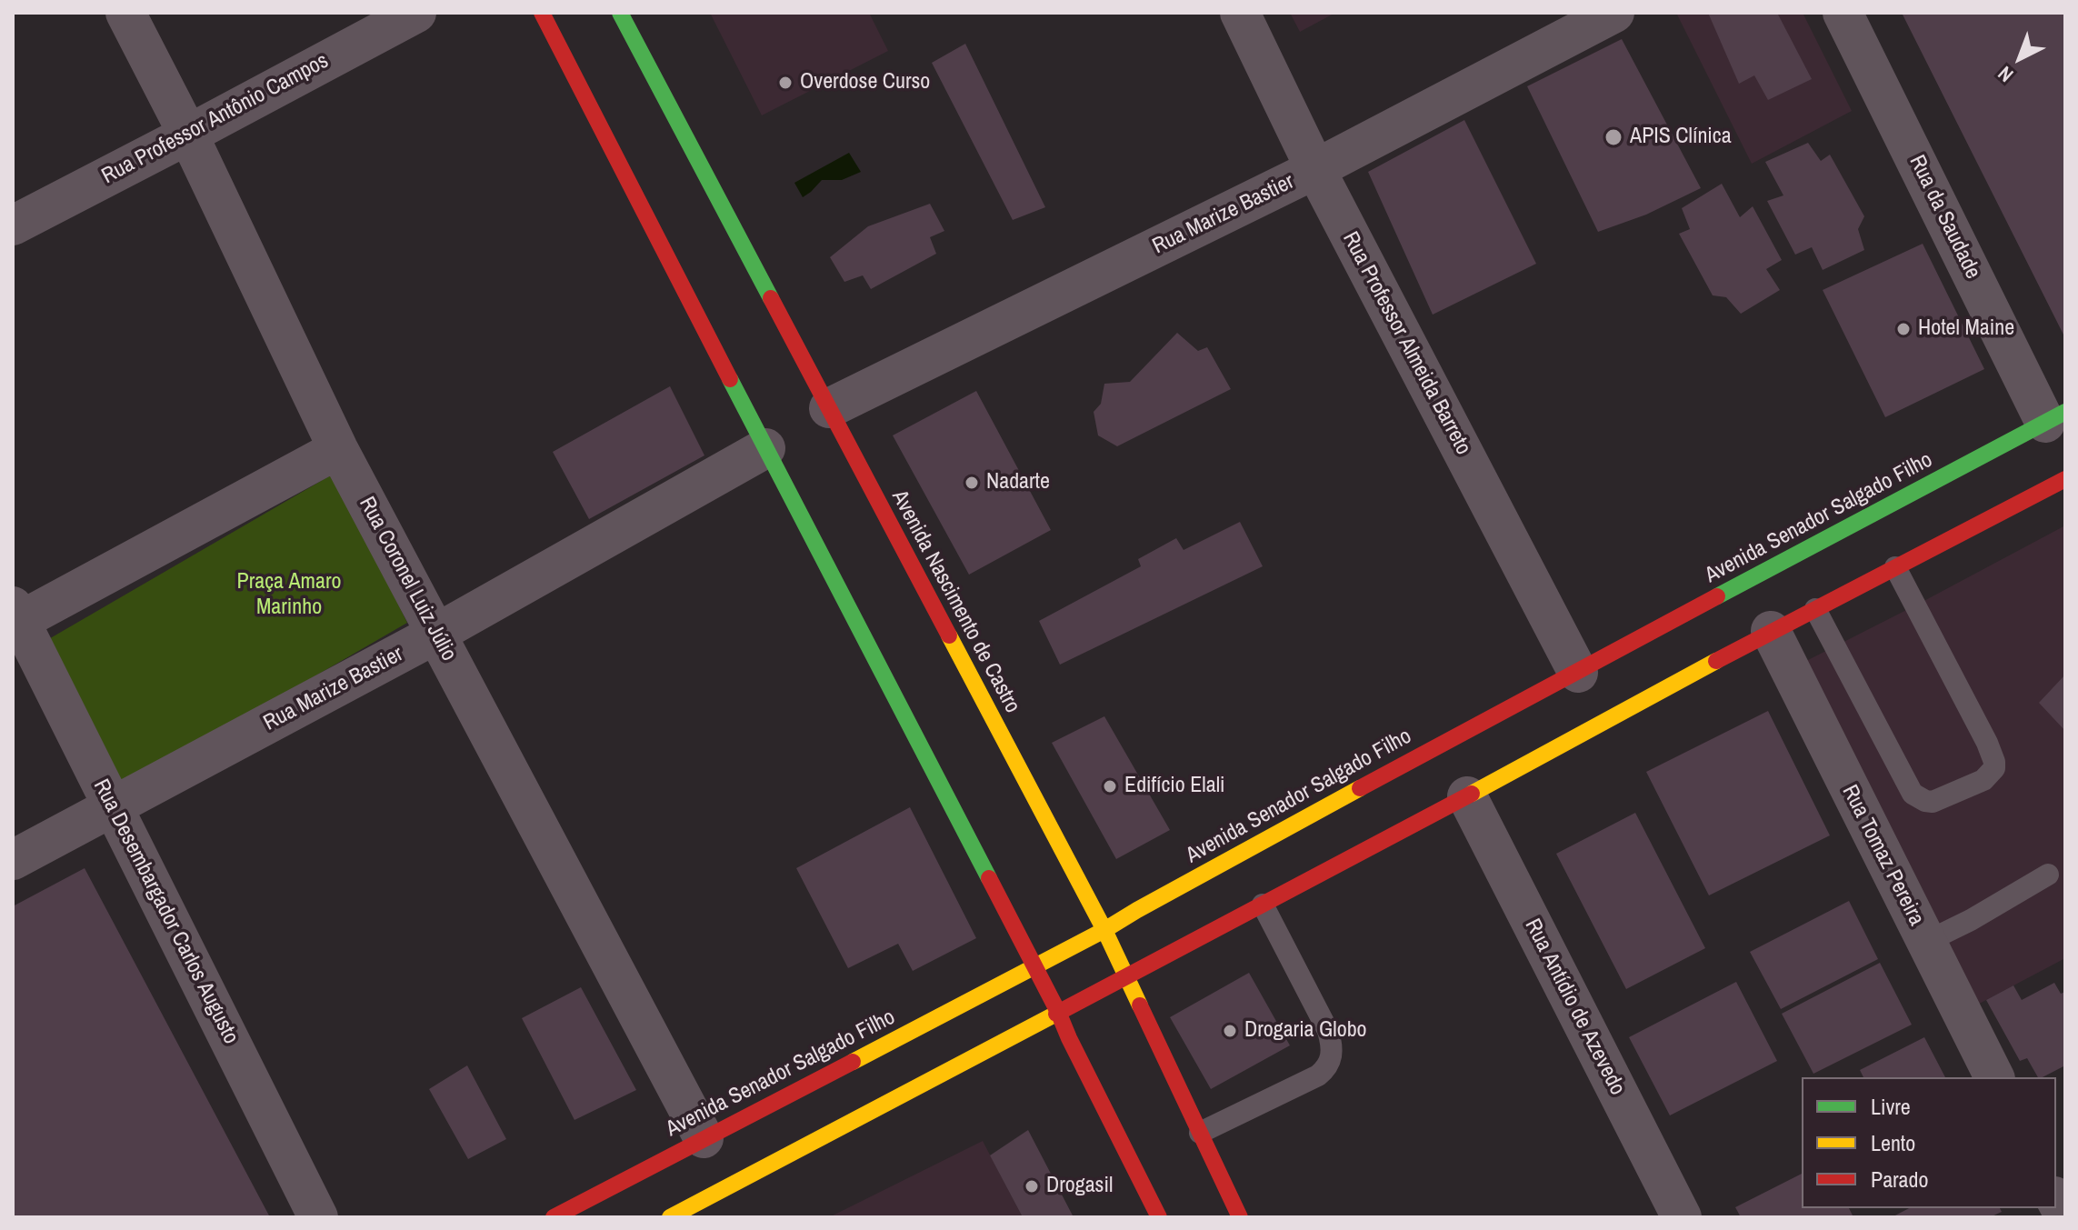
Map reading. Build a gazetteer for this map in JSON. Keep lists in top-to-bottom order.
{
  "streets": {
    "main road": ["Avenida Senador Salgado Filho", "Avenida Nascimento de Castro"],
    "street": [
      "Rua Professor Antônio Campos",
      "Rua Marize Bastier",
      "Rua da Saudade",
      "Rua Professor Almeida Barreto",
      "Rua Coronel Luiz Júlio",
      "Rua Tomaz Pereira",
      "Rua Desembargador Carlos Augusto",
      "Rua Antídio de Azevedo"
    ]
  },
  "crossings": [
    ["Rua Professor Antônio Campos", "Rua Coronel Luiz Júlio"],
    ["Rua Marize Bastier", "Rua Professor Almeida Barreto"],
    ["Rua Marize Bastier", "Rua Coronel Luiz Júlio"],
    ["Rua Marize Bastier", "Avenida Nascimento de Castro"],
    ["Rua Marize Bastier", "Rua Desembargador Carlos Augusto"],
    ["Rua da Saudade", "Avenida Senador Salgado Filho"],
    ["Rua Professor Almeida Barreto", "Avenida Senador Salgado Filho"],
    ["Avenida Senador Salgado Filho", "Rua Coronel Luiz Júlio"],
    ["Avenida Senador Salgado Filho", "Avenida Nascimento de Castro"]
  ],
  "parks": ["Praça Amaro Marinho"],
  "places": [
    "Overdose Curso",
    "APIS Clínica",
    "Hotel Maine",
    "Nadarte",
    "Edifício Elali",
    "Drogaria Globo",
    "Drogasil"
  ],
  "legend": ["Livre", "Lento", "Parado"],
  "north": "bottom left"
}
